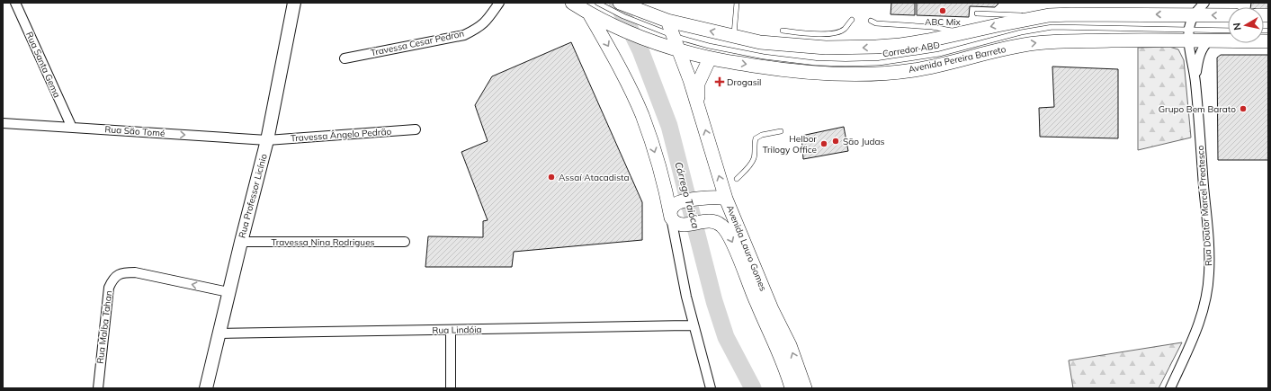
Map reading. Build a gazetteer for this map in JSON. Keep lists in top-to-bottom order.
{
  "streets": {
    "main road": ["Avenida Pereira Barreto", "Rua Professor Licínio", "Avenida Lauro Gomes"],
    "street": [
      "Travessa Cesar Pedron",
      "Rua Santa Gema",
      "Rua São Tomé",
      "Travessa Ângelo Pedrão",
      "Rua Doutor Marcel Preotesco",
      "Travessa Nina Rodrigues",
      "Rua Malba Tahan",
      "Rua Lindóia"
    ],
    "lane": ["Corredor ABD"]
  },
  "crossings": [
    ["Corredor ABD", "Avenida Pereira Barreto"],
    ["Corredor ABD", "Rua Doutor Marcel Preotesco"],
    ["Corredor ABD", "Avenida Lauro Gomes"],
    ["Avenida Pereira Barreto", "Rua Doutor Marcel Preotesco"],
    ["Avenida Pereira Barreto", "Avenida Lauro Gomes"],
    ["Rua Santa Gema", "Rua São Tomé"],
    ["Rua São Tomé", "Travessa Ângelo Pedrão"],
    ["Rua São Tomé", "Rua Professor Licínio"],
    ["Travessa Ângelo Pedrão", "Rua Professor Licínio"],
    ["Rua Professor Licínio", "Travessa Nina Rodrigues"],
    ["Rua Professor Licínio", "Rua Malba Tahan"],
    ["Rua Professor Licínio", "Rua Lindóia"]
  ],
  "one_way": ["Rua São Tomé"],
  "water": ["Córrego Taióca"],
  "places": {
    "other": [
      "ABC Mix",
      "Grupo Bem Barato",
      "São Judas",
      "Helbor Trilogy Office",
      "Assaí Atacadista"
    ],
    "health": ["Drogasil"]
  },
  "north": "left"
}
